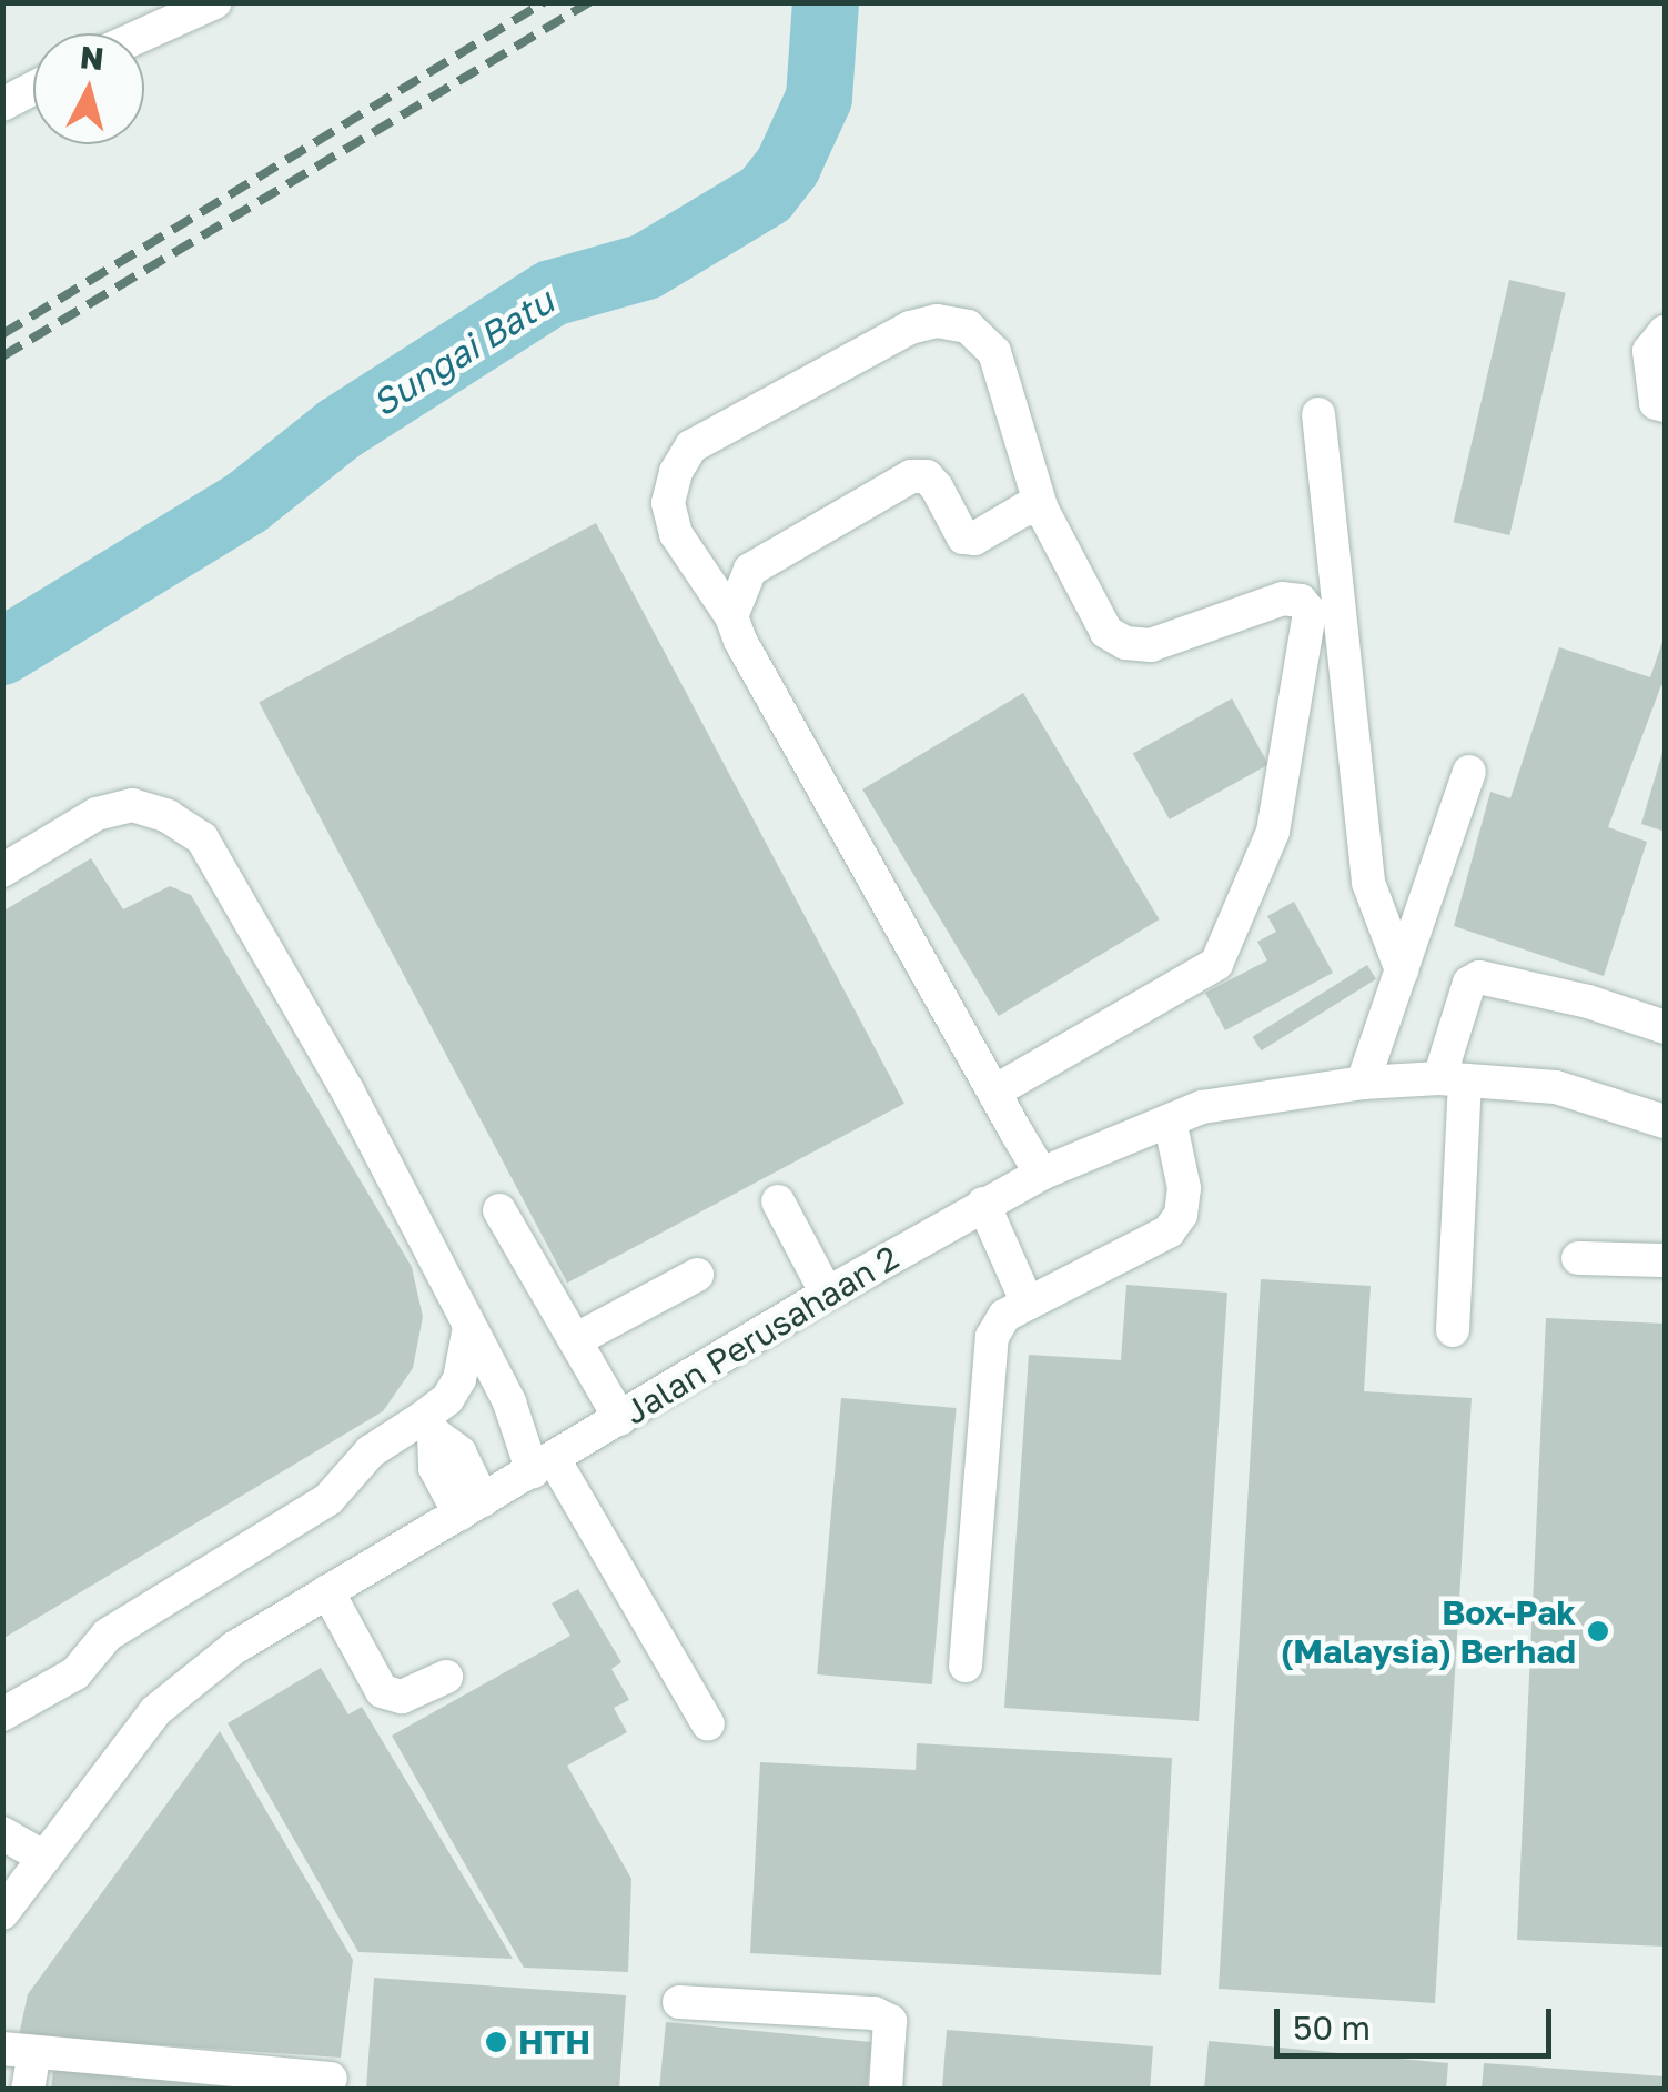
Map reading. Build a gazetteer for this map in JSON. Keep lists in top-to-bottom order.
{
  "streets": {
    "street": ["Jalan Perusahaan 2"]
  },
  "water": ["Sungai Batu"],
  "places": ["Box-Pak (Malaysia) Berhad", "HTH"],
  "scale_bar": "50 m",
  "north": "top"
}
